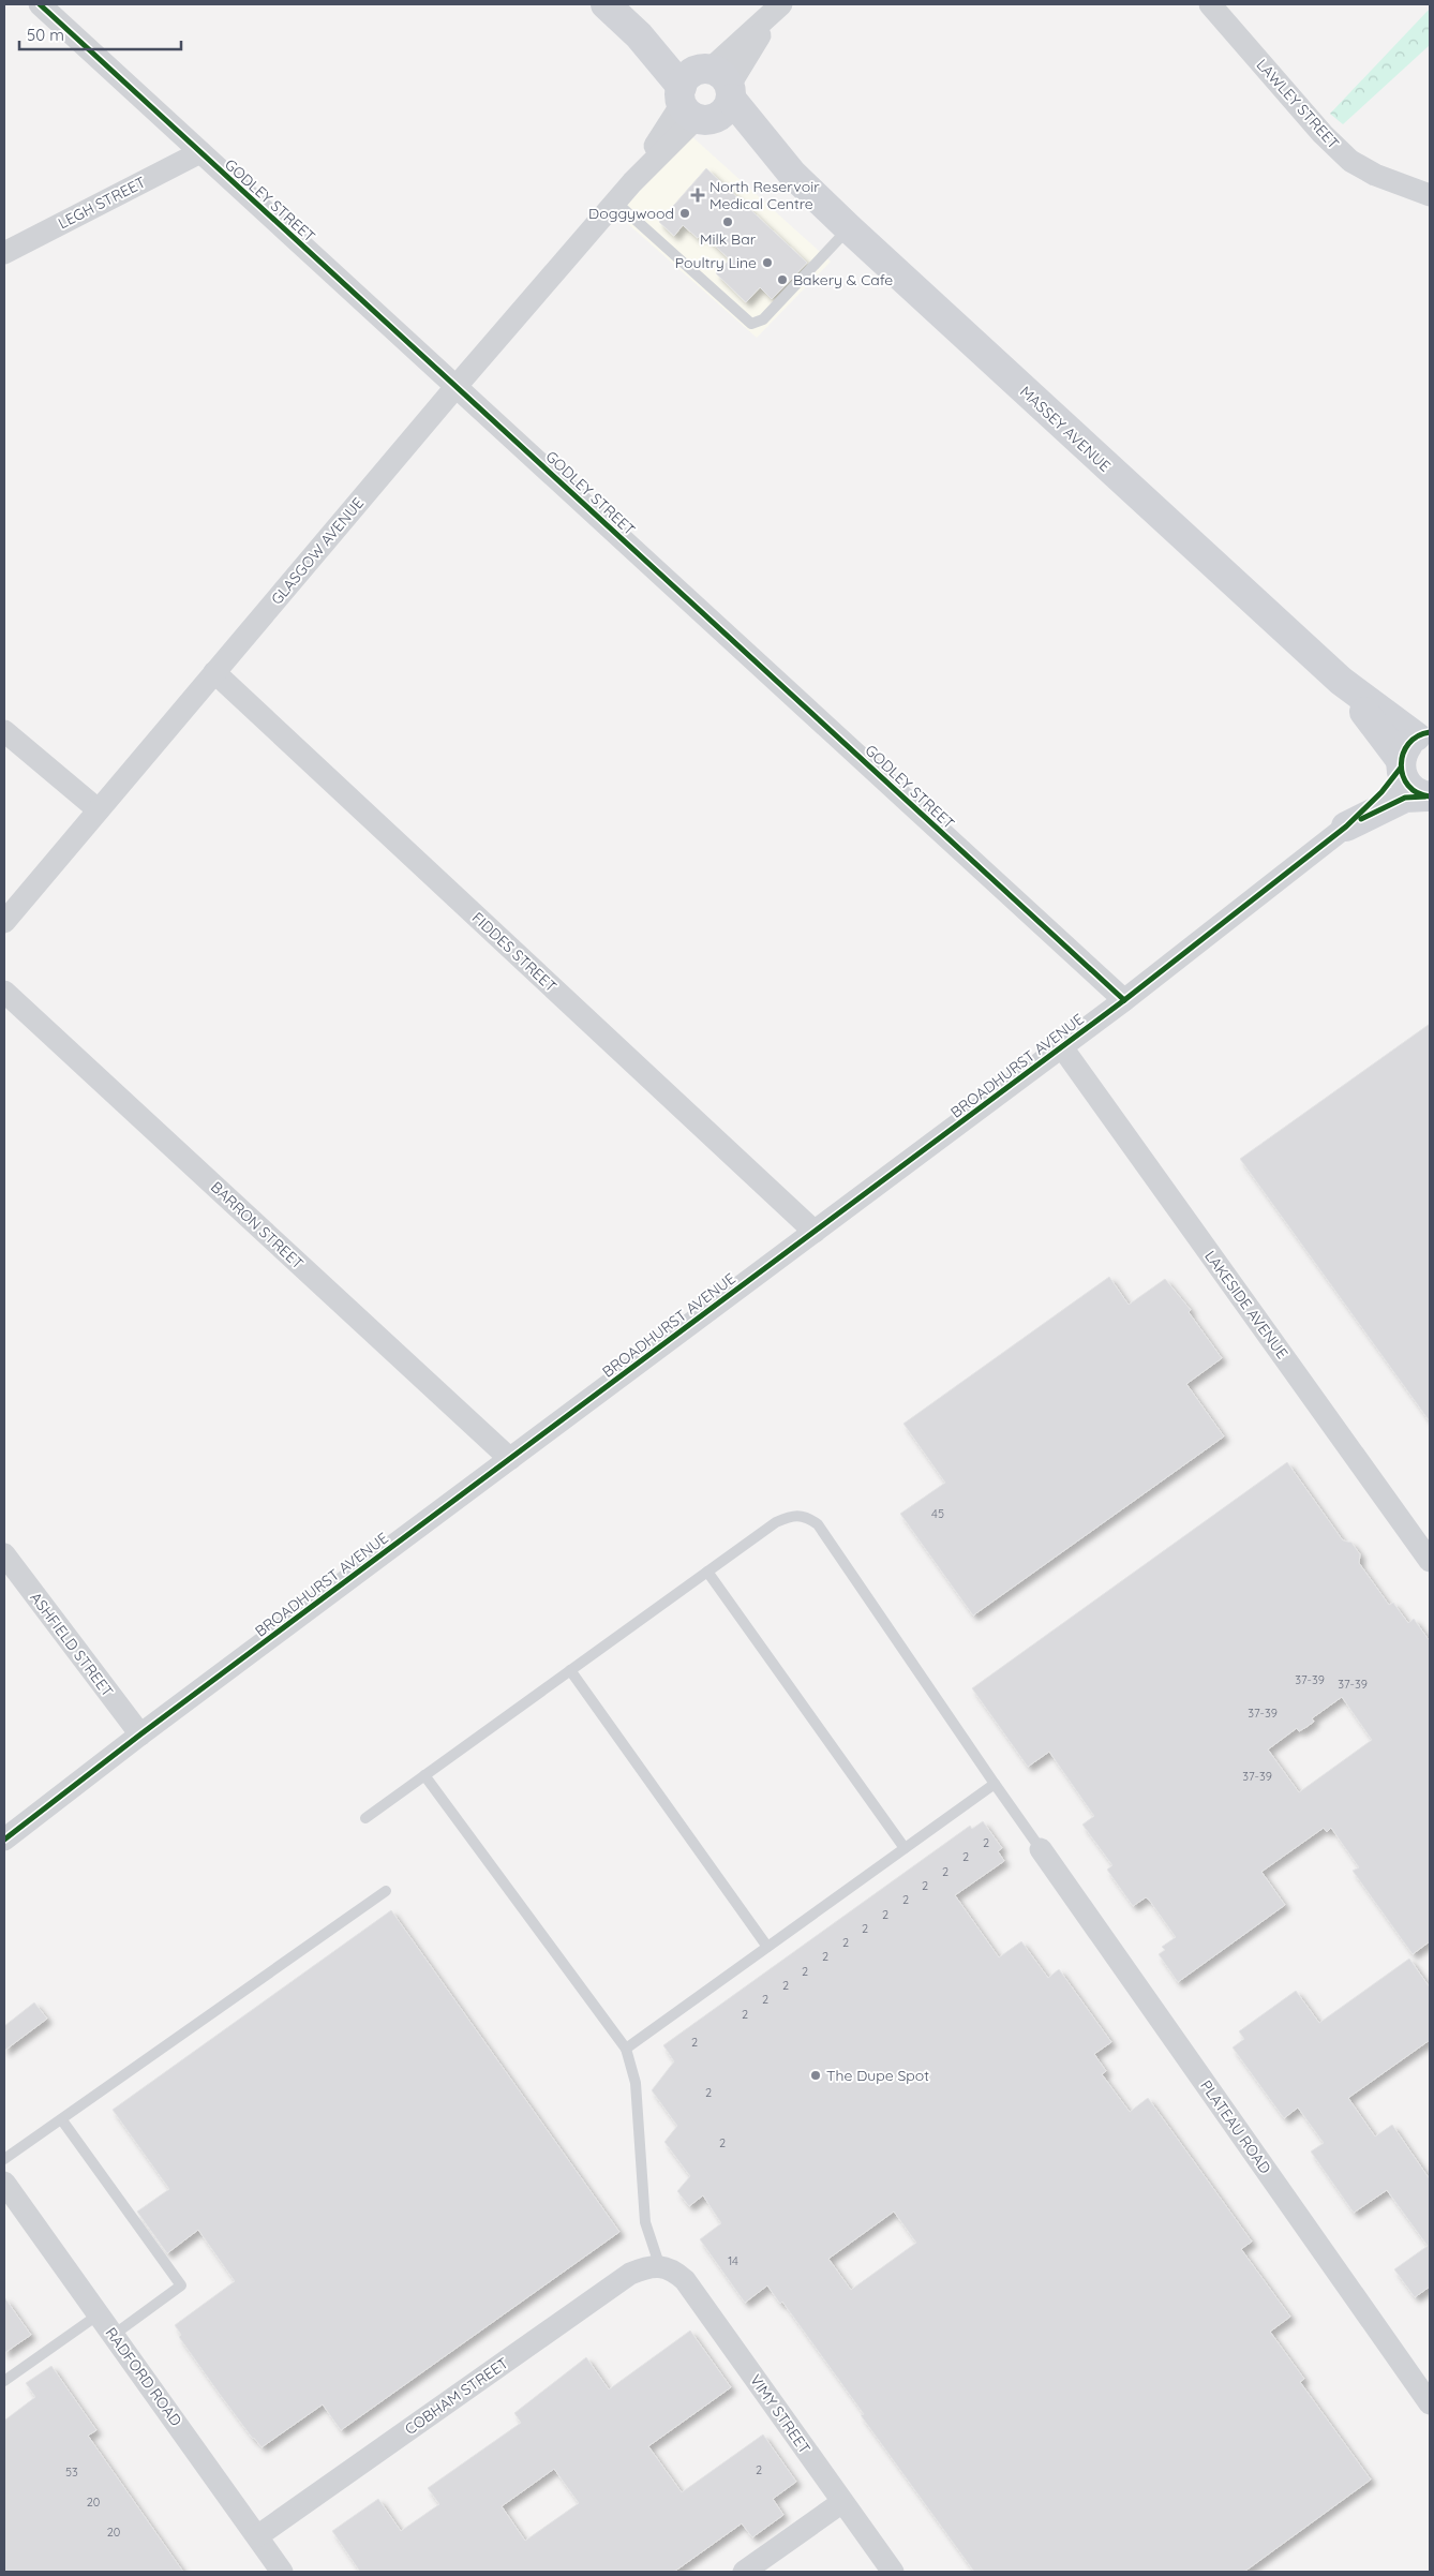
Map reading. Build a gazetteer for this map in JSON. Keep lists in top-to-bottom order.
{
  "streets": {
    "street": [
      "LAWLEY STREET",
      "GODLEY STREET",
      "LEGH STREET",
      "MASSEY AVENUE",
      "GLASGOW AVENUE",
      "FIDDES STREET",
      "BROADHURST AVENUE",
      "BARRON STREET",
      "LAKESIDE AVENUE",
      "ASHFIELD STREET",
      "PLATEAU ROAD",
      "RADFORD ROAD",
      "COBHAM STREET",
      "VIMY STREET"
    ]
  },
  "crossings": [
    ["GODLEY STREET", "LEGH STREET"],
    ["GODLEY STREET", "GLASGOW AVENUE"],
    ["GODLEY STREET", "BROADHURST AVENUE"],
    ["MASSEY AVENUE", "GLASGOW AVENUE"],
    ["MASSEY AVENUE", "BROADHURST AVENUE"],
    ["GLASGOW AVENUE", "FIDDES STREET"],
    ["FIDDES STREET", "BROADHURST AVENUE"],
    ["BROADHURST AVENUE", "BARRON STREET"],
    ["BROADHURST AVENUE", "LAKESIDE AVENUE"],
    ["BROADHURST AVENUE", "ASHFIELD STREET"],
    ["RADFORD ROAD", "COBHAM STREET"],
    ["COBHAM STREET", "VIMY STREET"]
  ],
  "places": {
    "health": ["North Reservoir Medical Centre"],
    "other": [
      "Doggywood",
      "Milk Bar",
      "Poultry Line",
      "Bakery & Cafe",
      "The Dupe Spot"
    ]
  },
  "house_numbers": [
    "45",
    "37-39",
    "37-39",
    "37-39",
    "37-39",
    "2",
    "2",
    "2",
    "2",
    "2",
    "2",
    "2",
    "2",
    "2",
    "2",
    "2",
    "2",
    "2",
    "2",
    "2",
    "2",
    "14",
    "2",
    "53",
    "20",
    "20"
  ],
  "scale_bar": "50 m"
}
